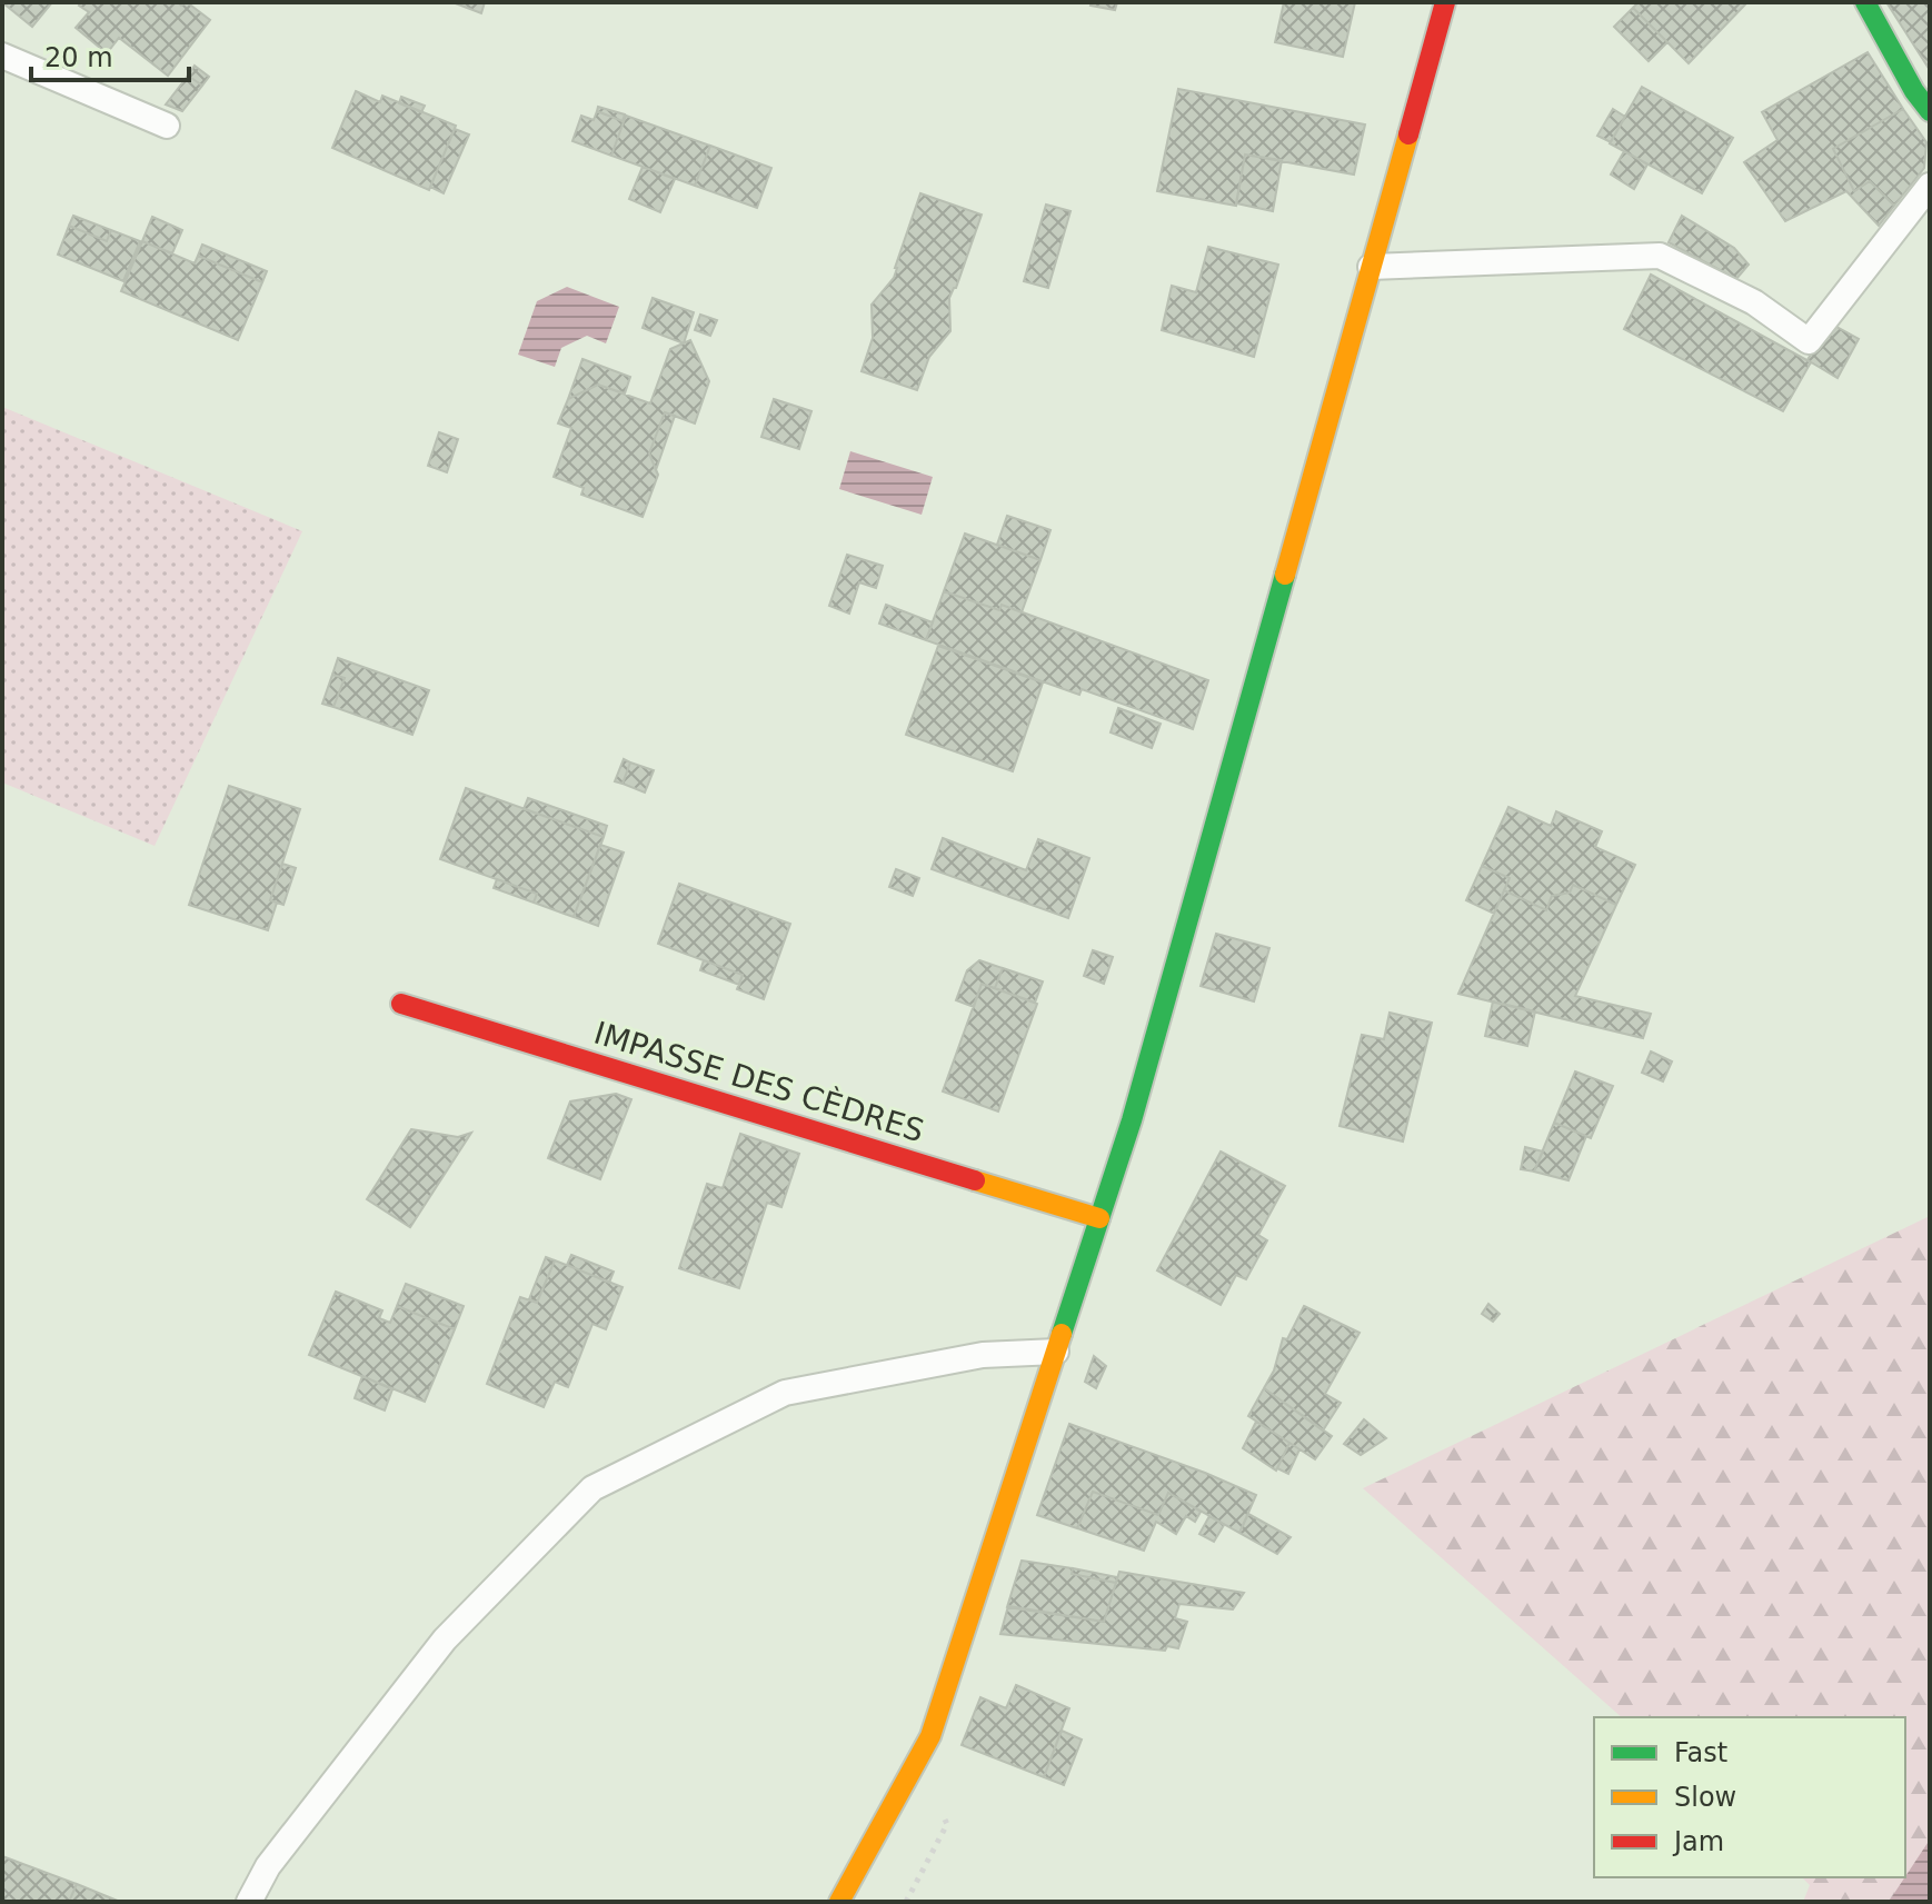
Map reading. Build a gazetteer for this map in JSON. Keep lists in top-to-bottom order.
{
  "streets": {
    "main road": ["IMPASSE DES CÈDRES"]
  },
  "legend": ["Fast", "Slow", "Jam"],
  "scale_bar": "20 m"
}
